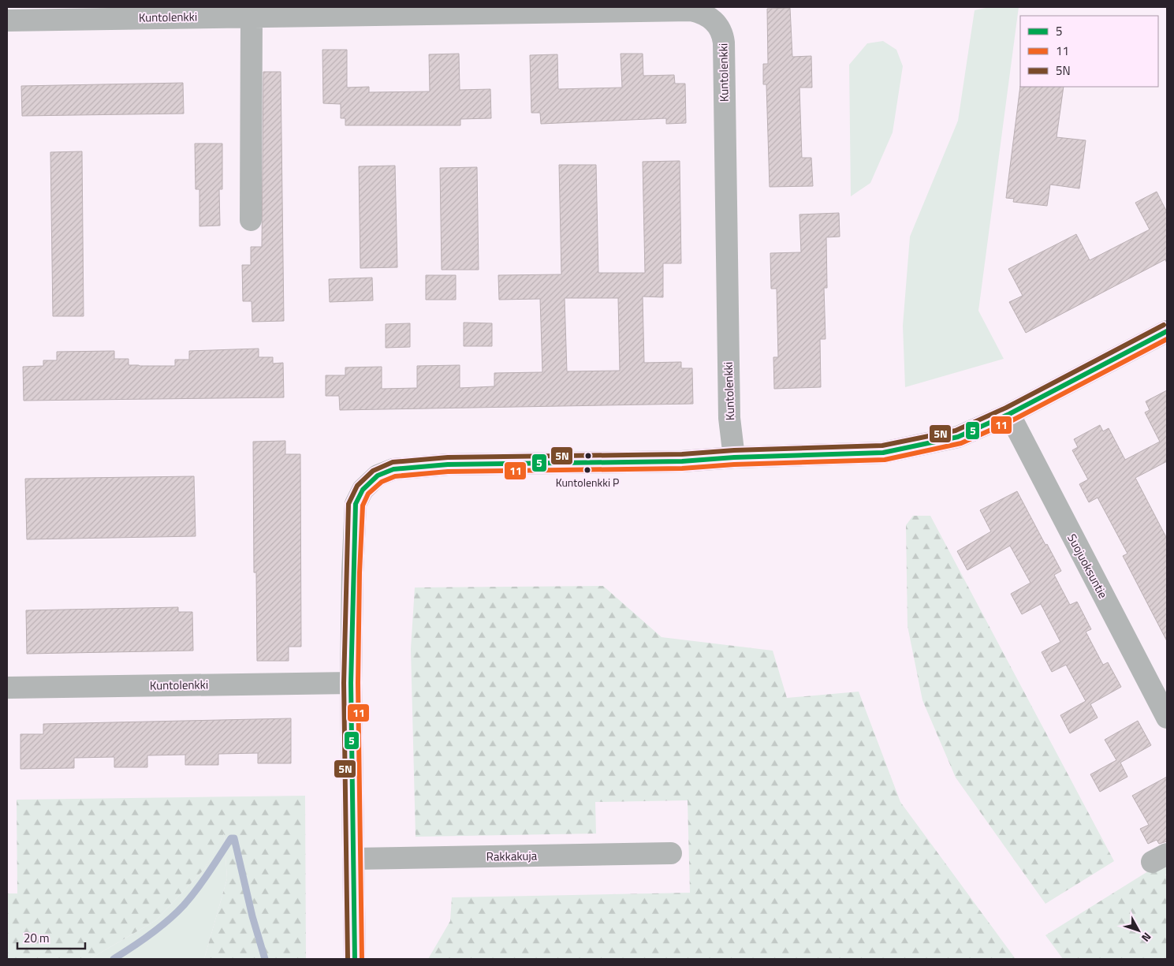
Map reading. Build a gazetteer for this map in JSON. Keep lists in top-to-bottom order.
{
  "streets": {
    "street": ["Kuntolenkki", "Suojuoksuntie", "Rakkakuja"]
  },
  "places": ["Kuntolenkki P"],
  "lines": ["transit line 5N", "transit line 5", "transit line 11"],
  "legend": ["5", "11", "5N"],
  "scale_bar": "20 m",
  "north": "bottom right"
}
